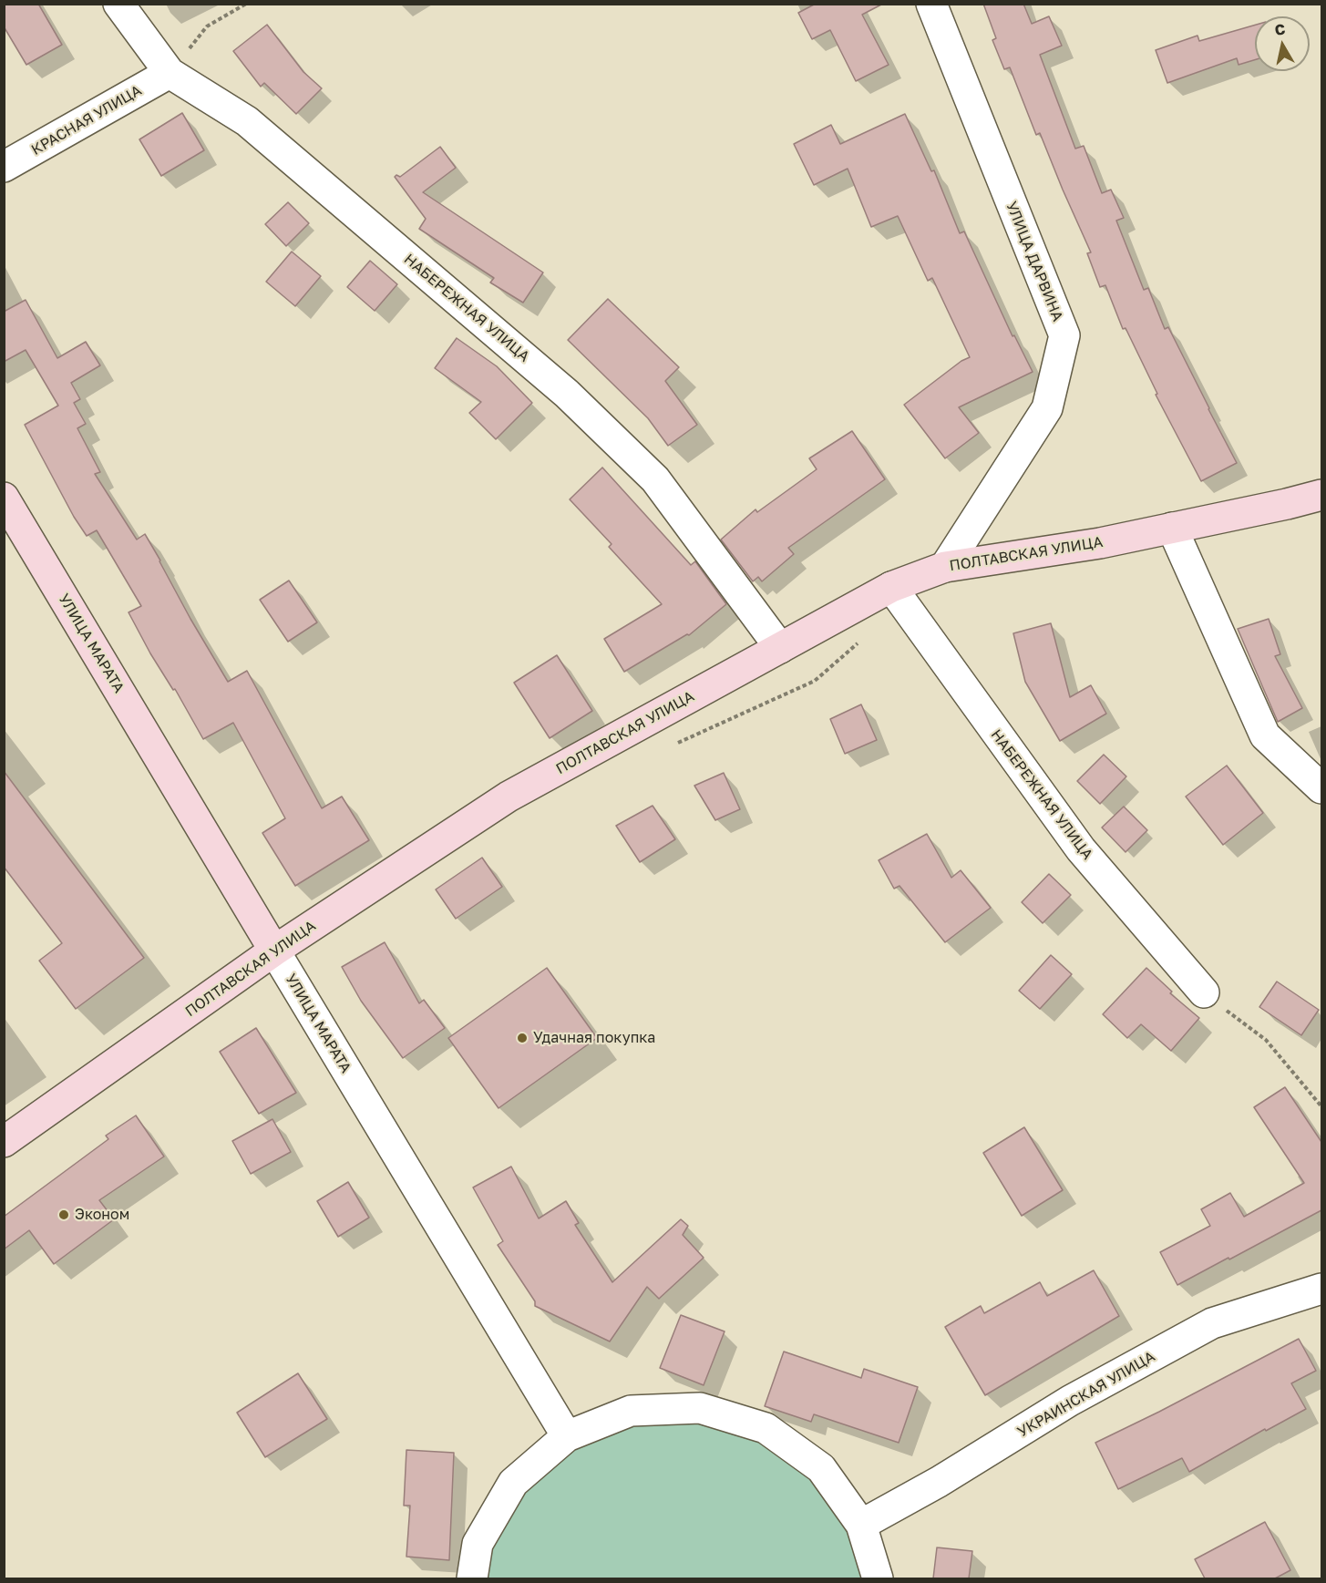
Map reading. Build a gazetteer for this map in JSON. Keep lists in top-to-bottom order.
{
  "streets": {
    "street": [
      "КРАСНАЯ УЛИЦА",
      "УЛИЦА ДАРВИНА",
      "НАБЕРЕЖНАЯ УЛИЦА",
      "ПОЛТАВСКАЯ УЛИЦА",
      "УЛИЦА МАРАТА",
      "УКРАИНСКАЯ УЛИЦА"
    ]
  },
  "crossings": [
    ["КРАСНАЯ УЛИЦА", "НАБЕРЕЖНАЯ УЛИЦА"],
    ["УЛИЦА ДАРВИНА", "ПОЛТАВСКАЯ УЛИЦА"],
    ["НАБЕРЕЖНАЯ УЛИЦА", "ПОЛТАВСКАЯ УЛИЦА"],
    ["ПОЛТАВСКАЯ УЛИЦА", "УЛИЦА МАРАТА"]
  ],
  "places": ["Удачная покупка", "Эконом"],
  "north": "top"
}
